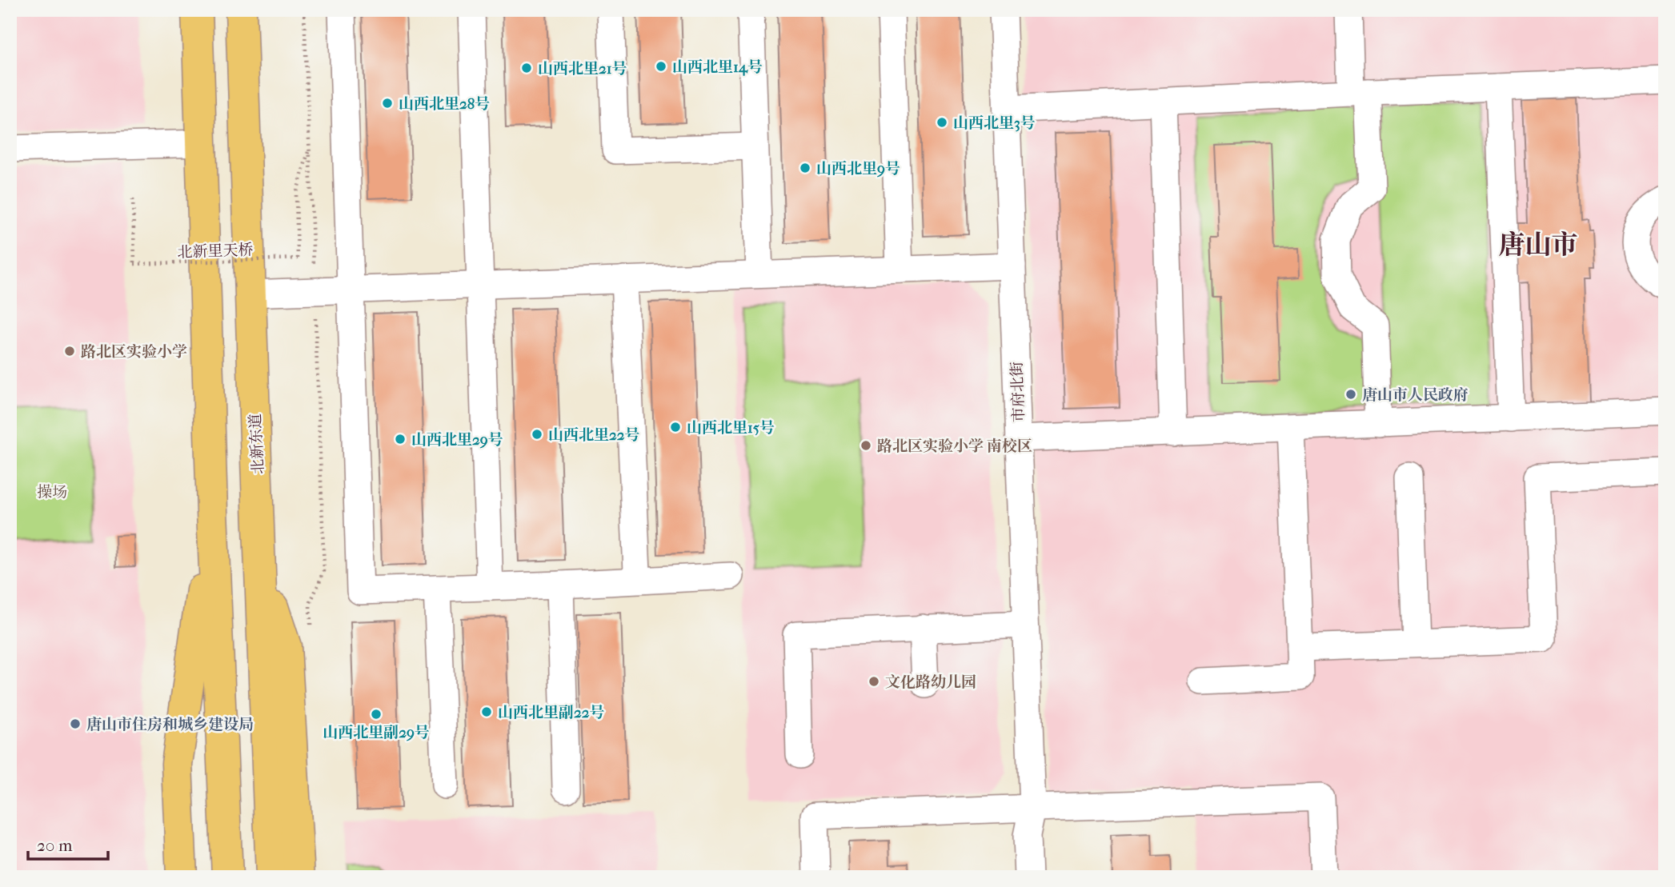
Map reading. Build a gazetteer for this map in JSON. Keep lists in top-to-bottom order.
{
  "streets": {
    "main road": ["北新东道"],
    "street": ["市府北街"],
    "path": ["北新里天桥"]
  },
  "districts": ["唐山市"],
  "parks": ["操场"],
  "places": [
    "山西北里14号",
    "山西北里21号",
    "山西北里28号",
    "山西北里3号",
    "山西北里9号",
    "路北区实验小学",
    "唐山市人民政府",
    "山西北里15号",
    "山西北里22号",
    "山西北里29号",
    "路北区实验小学 南校区",
    "文化路幼儿园",
    "山西北里副22号",
    "山西北里副29号",
    "唐山市住房和城乡建设局"
  ],
  "scale_bar": "20 m"
}
